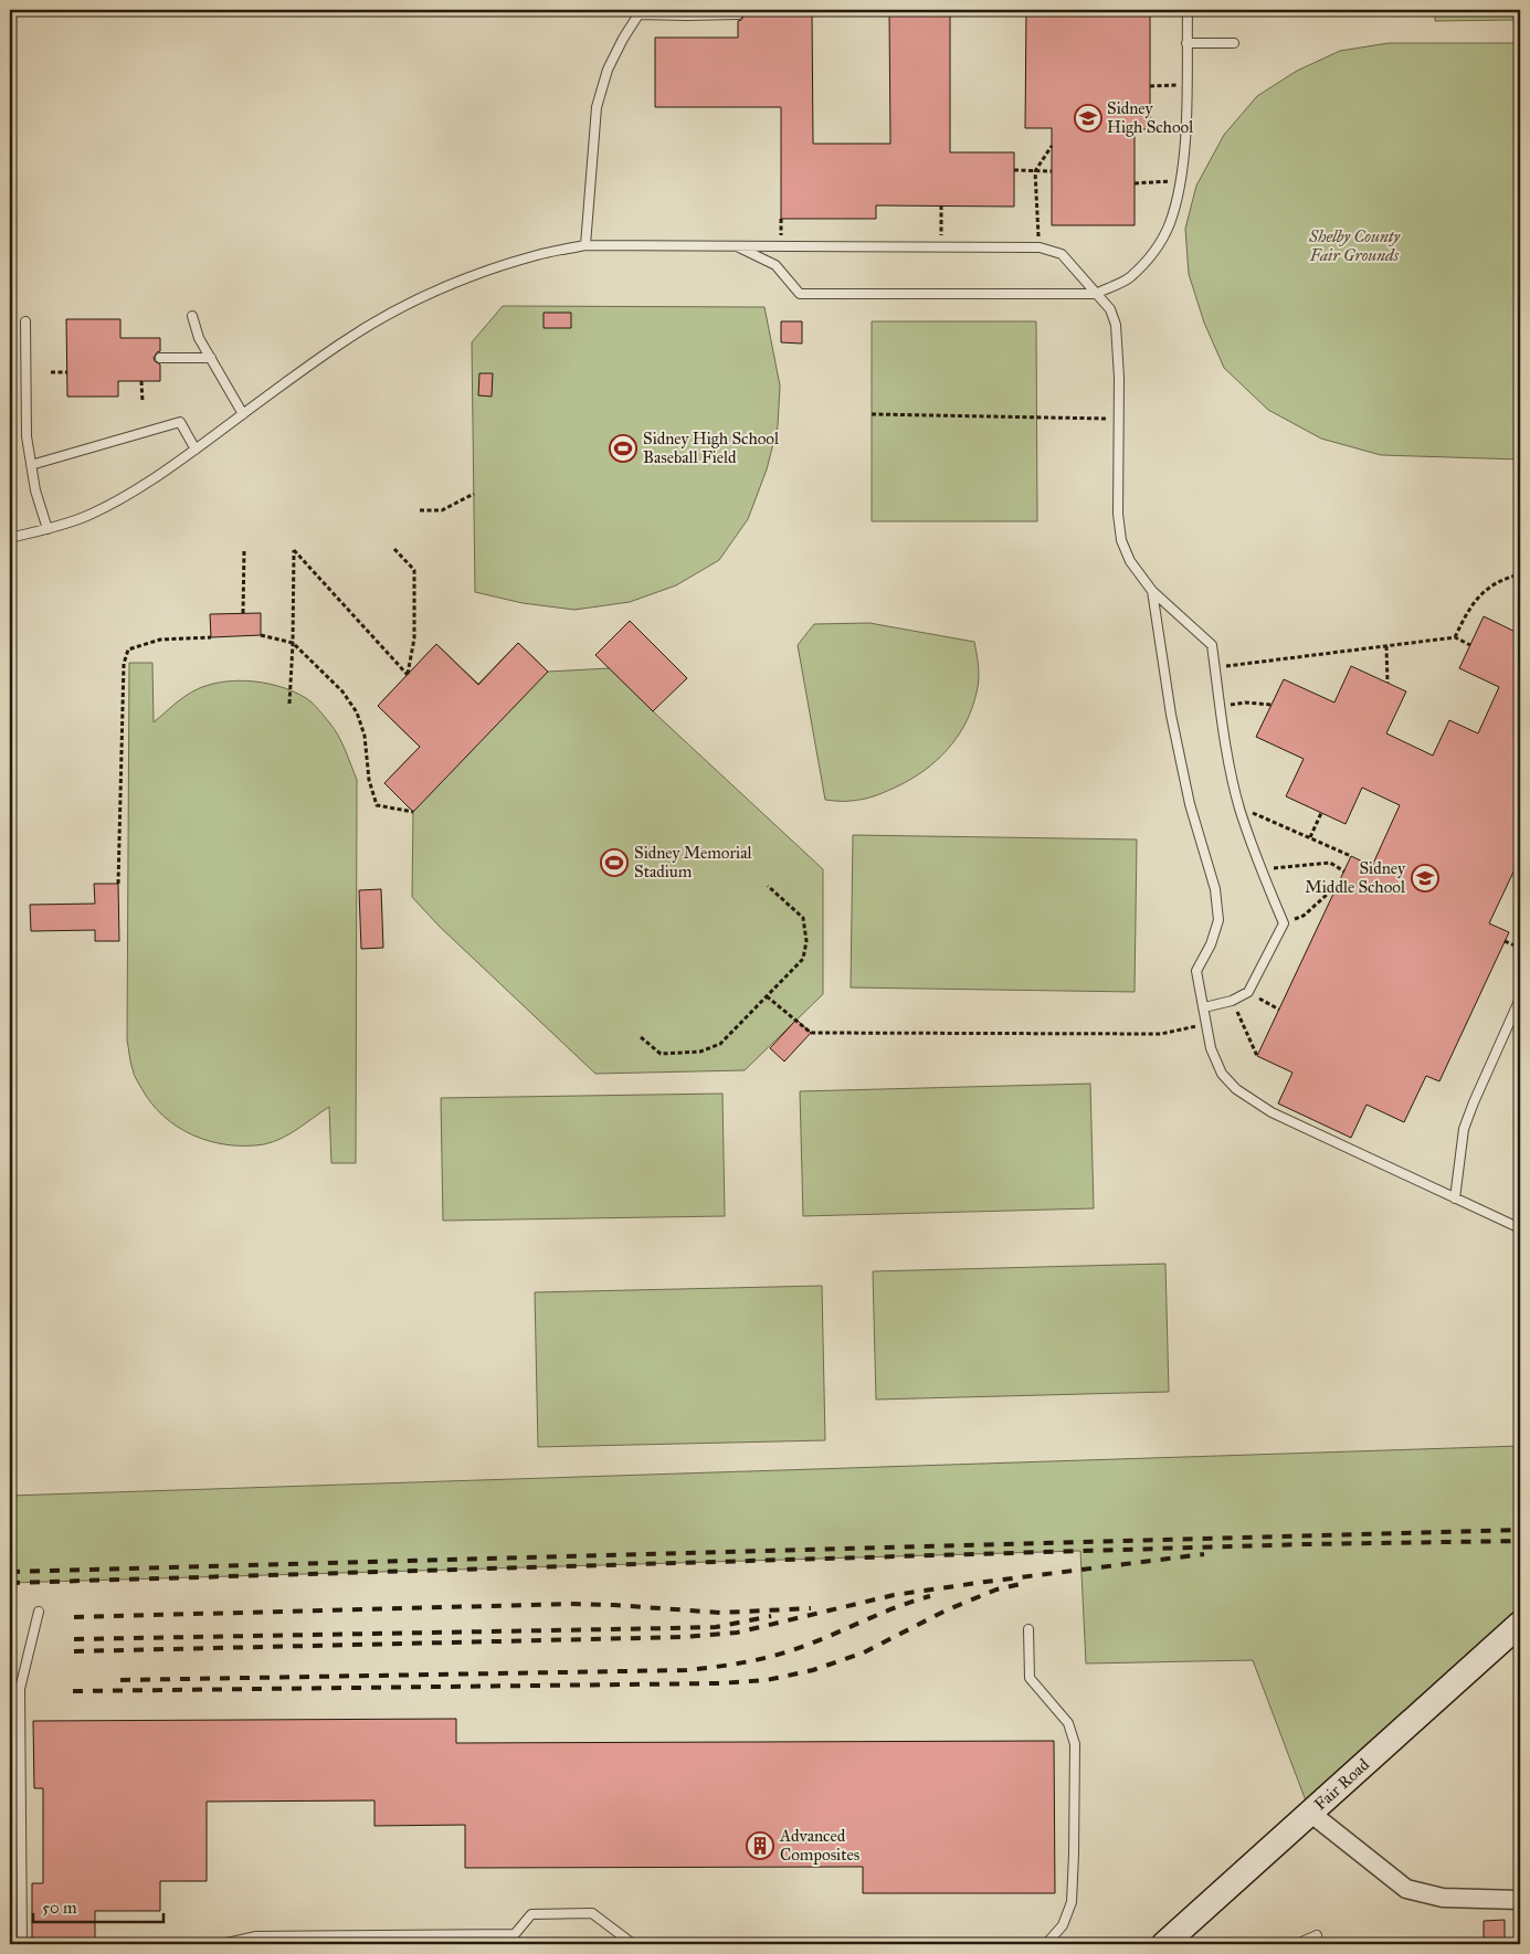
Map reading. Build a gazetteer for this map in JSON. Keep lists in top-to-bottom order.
{
  "streets": {
    "main road": ["Fair Road"]
  },
  "parks": ["Shelby County Fair Grounds"],
  "places": {
    "school or university": ["Sidney High School", "Sidney Middle School"],
    "sports": ["Sidney High School Baseball Field", "Sidney Memorial Stadium"],
    "building": ["Advanced Composites"]
  },
  "scale_bar": "50 m"
}
